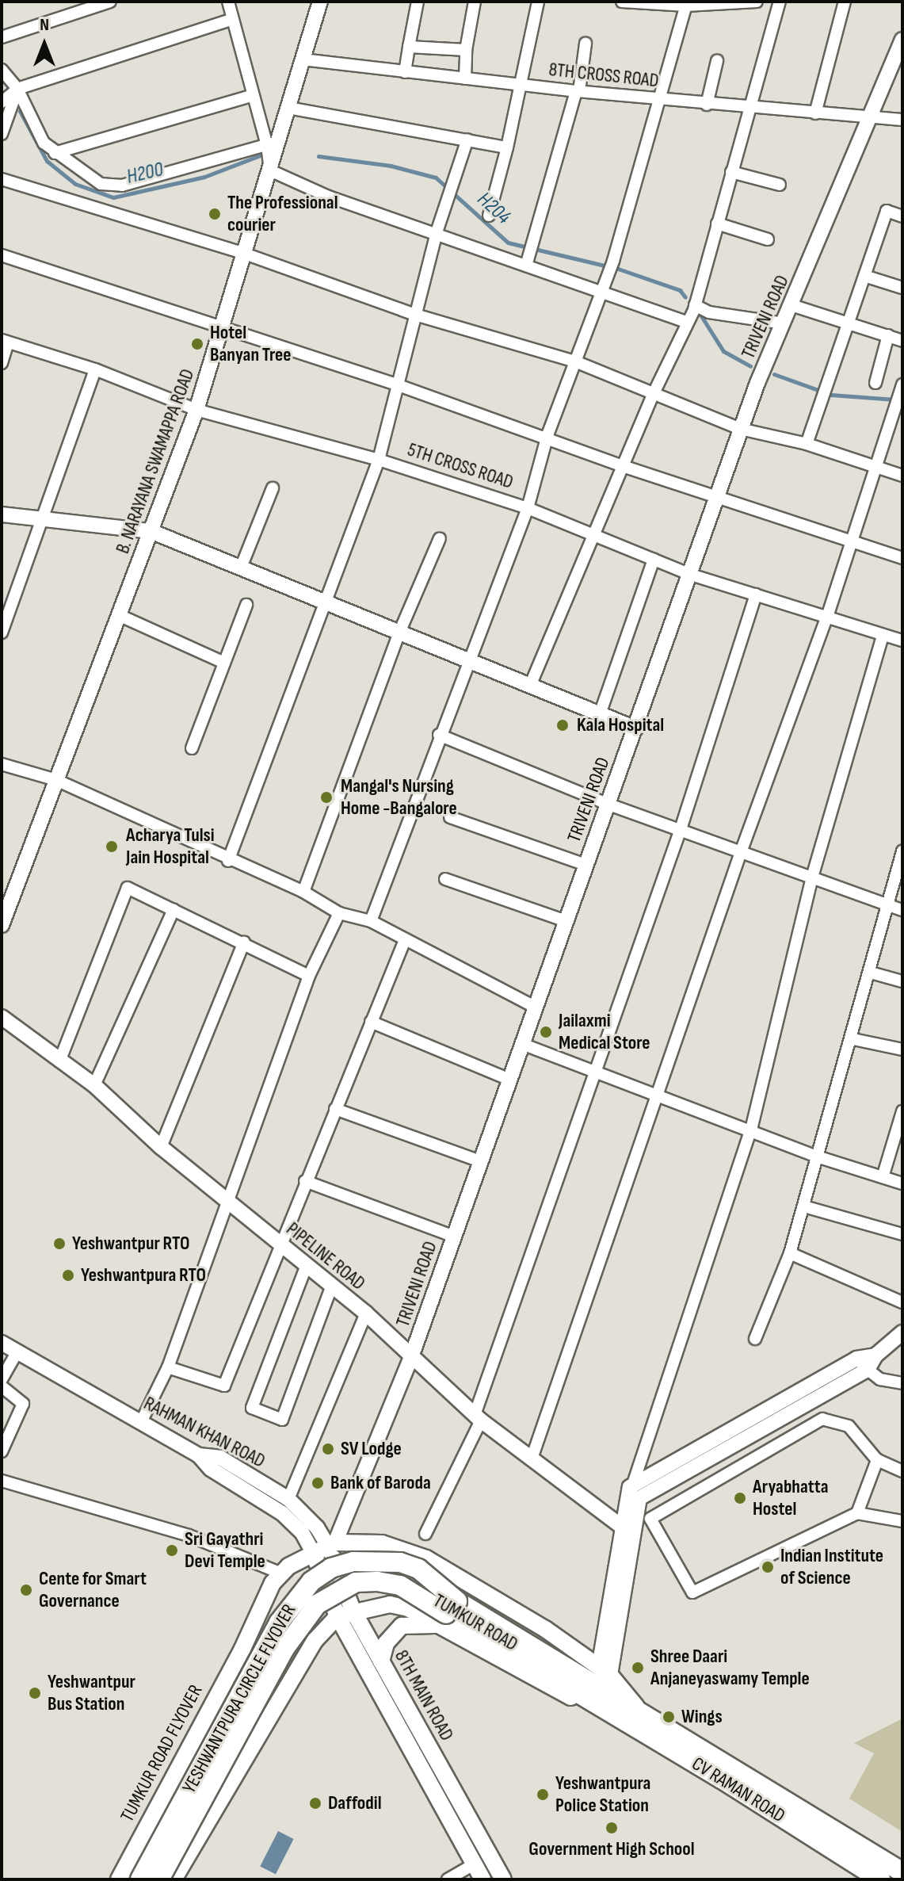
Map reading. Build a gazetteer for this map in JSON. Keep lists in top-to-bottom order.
{
  "streets": {
    "highway": ["YESHWANTPURA CIRCLE FLYOVER", "CV RAMAN ROAD"],
    "main road": ["TUMKUR ROAD", "8TH MAIN ROAD", "TUMKUR ROAD FLYOVER"],
    "street": [
      "8TH CROSS ROAD",
      "TRIVENI ROAD",
      "B. NARAYANA SWAMAPPA ROAD",
      "5TH CROSS ROAD",
      "PIPELINE ROAD",
      "RAHMAN KHAN ROAD"
    ]
  },
  "crossings": [
    ["8TH CROSS ROAD", "TRIVENI ROAD"],
    ["8TH CROSS ROAD", "B. NARAYANA SWAMAPPA ROAD"],
    ["TRIVENI ROAD", "5TH CROSS ROAD"],
    ["TRIVENI ROAD", "PIPELINE ROAD"],
    ["TRIVENI ROAD", "TUMKUR ROAD"],
    ["TRIVENI ROAD", "8TH MAIN ROAD"],
    ["B. NARAYANA SWAMAPPA ROAD", "5TH CROSS ROAD"],
    ["RAHMAN KHAN ROAD", "8TH MAIN ROAD"],
    ["TUMKUR ROAD", "8TH MAIN ROAD"],
    ["TUMKUR ROAD", "YESHWANTPURA CIRCLE FLYOVER"],
    ["TUMKUR ROAD", "CV RAMAN ROAD"],
    ["YESHWANTPURA CIRCLE FLYOVER", "CV RAMAN ROAD"]
  ],
  "water": ["H200", "H204"],
  "places": [
    "The Professional courier",
    "Hotel Banyan Tree",
    "Kala Hospital",
    "Mangal's Nursing Home -Bangalore",
    "Acharya Tulsi Jain Hospital",
    "Jailaxmi Medical Store",
    "Yeshwantpur RTO",
    "Yeshwantpura RTO",
    "SV Lodge",
    "Bank of Baroda",
    "Aryabhatta Hostel",
    "Sri Gayathri Devi Temple",
    "Indian Institute of Science",
    "Cente for Smart Governance",
    "Shree Daari Anjaneyaswamy Temple",
    "Yeshwantpur Bus Station",
    "Wings",
    "Yeshwantpura Police Station",
    "Daffodil",
    "Government High School"
  ],
  "north": "top"
}
